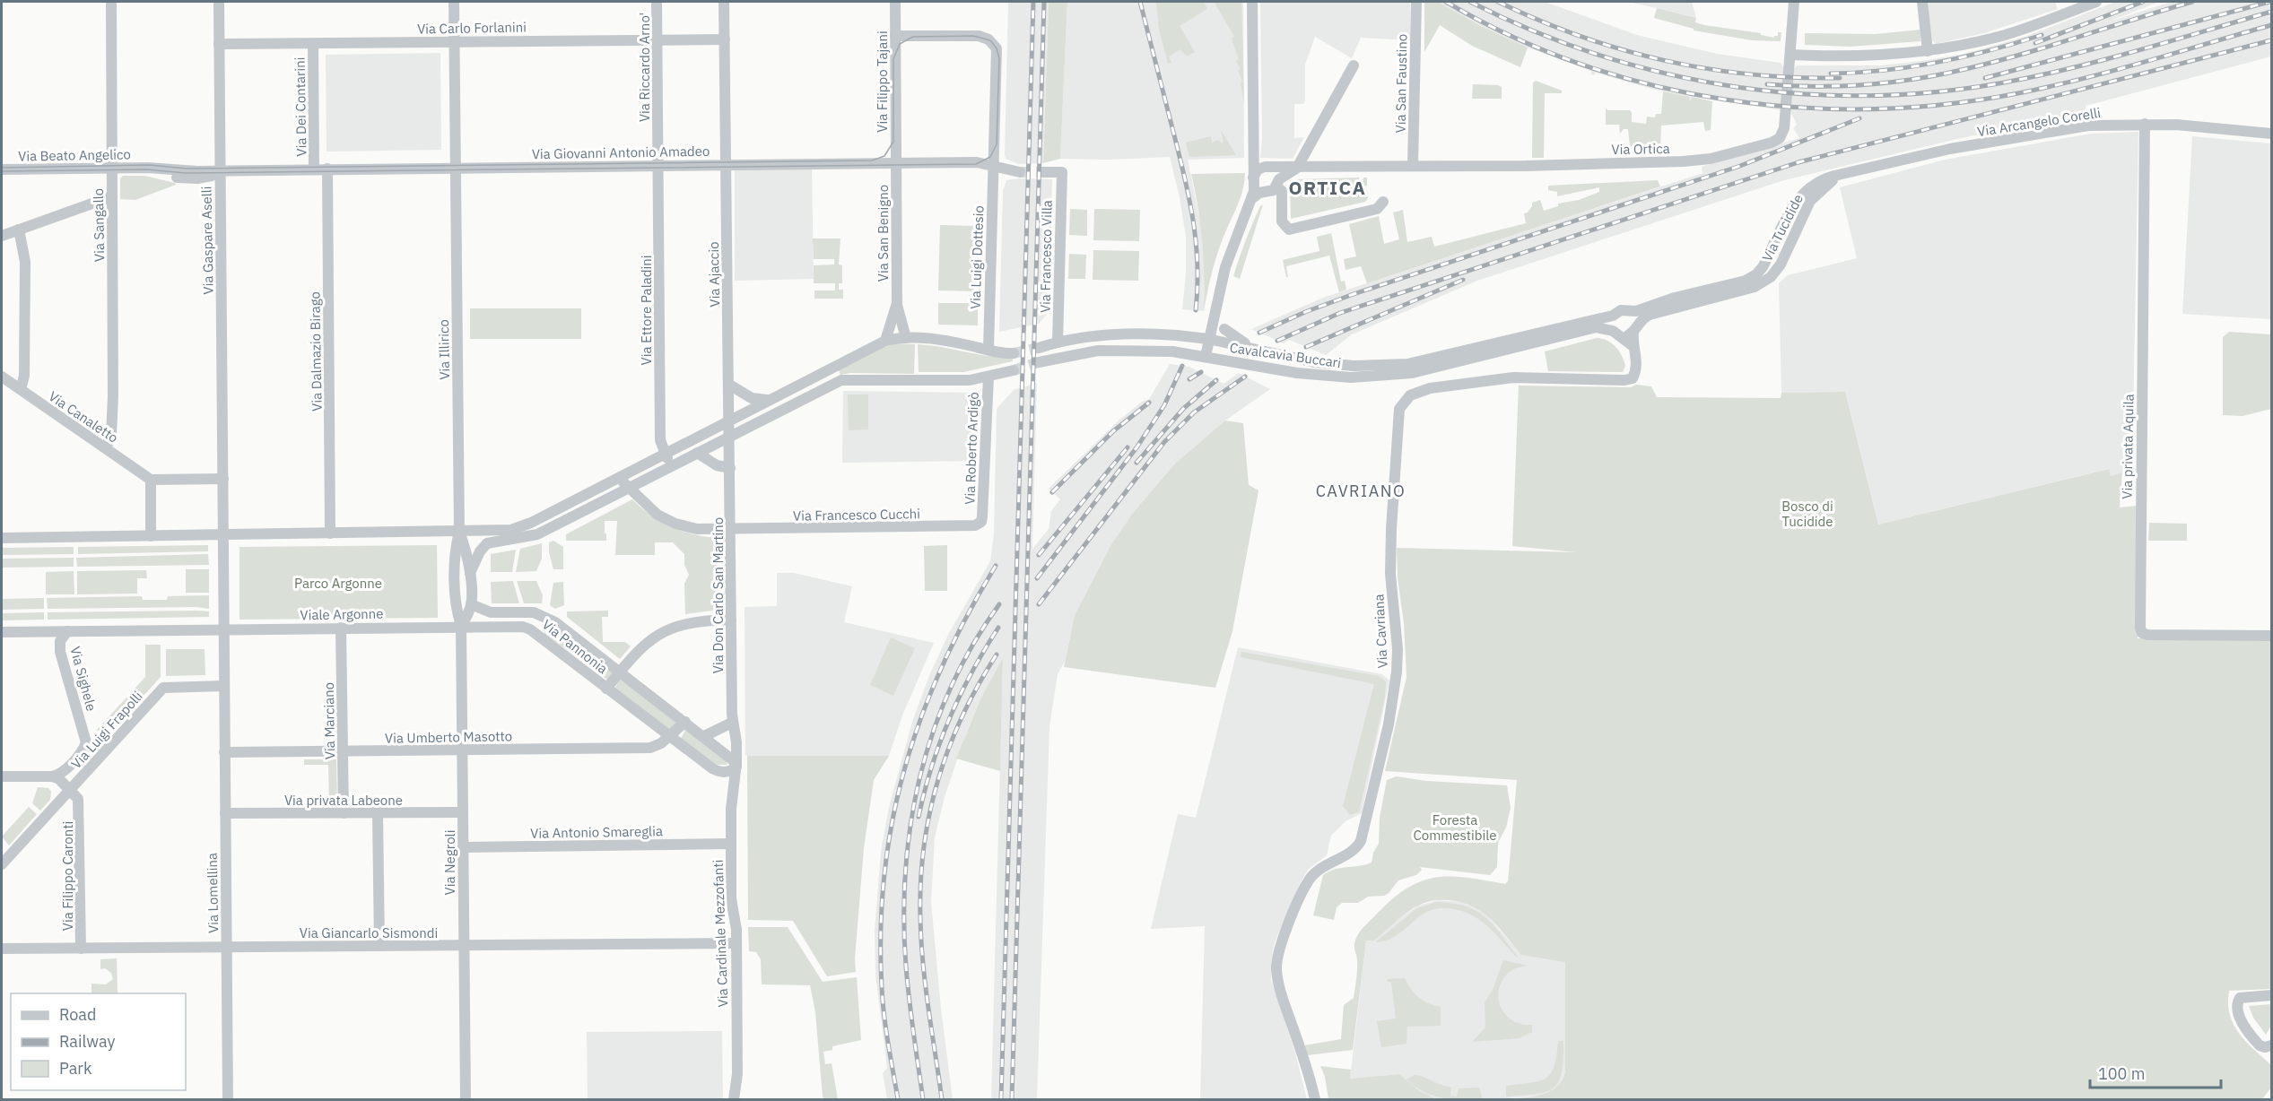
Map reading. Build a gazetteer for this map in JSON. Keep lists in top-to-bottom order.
{
  "streets": {
    "street": [
      "Via Carlo Forlanini",
      "Via Riccardo Arno'",
      "Via Filippo Tajani",
      "Via San Faustino",
      "Via Dei Contarini",
      "Via Arcangelo Corelli",
      "Via Ortica",
      "Via Giovanni Antonio Amadeo",
      "Via Beato Angelico",
      "Via Sangallo",
      "Via Tucidide",
      "Via San Benigno",
      "Via Gaspare Aselli",
      "Via Francesco Villa",
      "Via Luigi Dottesio",
      "Via Ajaccio",
      "Via Ettore Paladini",
      "Via Illirico",
      "Via Dalmazio Birago",
      "Cavalcavia Buccari",
      "Via Canaletto",
      "Via privata Aquila",
      "Via Roberto Ardigò",
      "Via Francesco Cucchi",
      "Via Don Carlo San Martino",
      "Viale Argonne",
      "Via Cavriana",
      "Via Pannonia",
      "Via Sighele",
      "Via Marciano",
      "Via Luigi Frapolli",
      "Via Umberto Masotto",
      "Via privata Labeone",
      "Via Antonio Smareglia",
      "Via Negroli",
      "Via Filippo Caronti",
      "Via Lomellina",
      "Via Giancarlo Sismondi",
      "Via Cardinale Mezzofanti"
    ]
  },
  "crossings": [
    ["Via Carlo Forlanini", "Via Riccardo Arno'"],
    ["Via Carlo Forlanini", "Via Dei Contarini"],
    ["Via Carlo Forlanini", "Via Gaspare Aselli"],
    ["Via Carlo Forlanini", "Via Ajaccio"],
    ["Via Carlo Forlanini", "Via Illirico"],
    ["Via Riccardo Arno'", "Via Giovanni Antonio Amadeo"],
    ["Via Riccardo Arno'", "Via Ettore Paladini"],
    ["Via Filippo Tajani", "Via Giovanni Antonio Amadeo"],
    ["Via Filippo Tajani", "Via San Benigno"],
    ["Via Filippo Tajani", "Via Luigi Dottesio"],
    ["Via San Faustino", "Via Ortica"],
    ["Via Dei Contarini", "Via Giovanni Antonio Amadeo"],
    ["Via Arcangelo Corelli", "Via Tucidide"],
    ["Via Arcangelo Corelli", "Via privata Aquila"],
    ["Via Giovanni Antonio Amadeo", "Via Beato Angelico"],
    ["Via Giovanni Antonio Amadeo", "Via San Benigno"],
    ["Via Giovanni Antonio Amadeo", "Via Gaspare Aselli"],
    ["Via Giovanni Antonio Amadeo", "Via Luigi Dottesio"],
    ["Via Giovanni Antonio Amadeo", "Via Ajaccio"],
    ["Via Giovanni Antonio Amadeo", "Via Ettore Paladini"],
    ["Via Giovanni Antonio Amadeo", "Via Illirico"],
    ["Via Giovanni Antonio Amadeo", "Via Dalmazio Birago"],
    ["Via Beato Angelico", "Via Sangallo"],
    ["Via Beato Angelico", "Via Gaspare Aselli"],
    ["Via Sangallo", "Via Canaletto"],
    ["Via Tucidide", "Cavalcavia Buccari"],
    ["Via Tucidide", "Via Cavriana"],
    ["Via Francesco Villa", "Cavalcavia Buccari"],
    ["Via Ajaccio", "Via Don Carlo San Martino"],
    ["Via Roberto Ardigò", "Via Francesco Cucchi"],
    ["Via Francesco Cucchi", "Via Don Carlo San Martino"],
    ["Via Don Carlo San Martino", "Via Pannonia"],
    ["Via Don Carlo San Martino", "Via Cardinale Mezzofanti"],
    ["Viale Argonne", "Via Pannonia"],
    ["Viale Argonne", "Via Sighele"],
    ["Viale Argonne", "Via Marciano"],
    ["Viale Argonne", "Via Negroli"],
    ["Viale Argonne", "Via Lomellina"],
    ["Via Pannonia", "Via Umberto Masotto"],
    ["Via Pannonia", "Via Negroli"],
    ["Via Pannonia", "Via Cardinale Mezzofanti"],
    ["Via Sighele", "Via Luigi Frapolli"],
    ["Via Marciano", "Via Umberto Masotto"],
    ["Via Marciano", "Via privata Labeone"],
    ["Via Luigi Frapolli", "Via Filippo Caronti"],
    ["Via Luigi Frapolli", "Via Lomellina"],
    ["Via Umberto Masotto", "Via Negroli"],
    ["Via Umberto Masotto", "Via Lomellina"],
    ["Via privata Labeone", "Via Negroli"],
    ["Via privata Labeone", "Via Lomellina"],
    ["Via Antonio Smareglia", "Via Negroli"],
    ["Via Antonio Smareglia", "Via Cardinale Mezzofanti"],
    ["Via Negroli", "Via Giancarlo Sismondi"],
    ["Via Filippo Caronti", "Via Giancarlo Sismondi"],
    ["Via Lomellina", "Via Giancarlo Sismondi"],
    ["Via Giancarlo Sismondi", "Via Cardinale Mezzofanti"]
  ],
  "districts": ["ORTICA", "CAVRIANO"],
  "parks": ["Bosco di Tucidide", "Parco Argonne", "Foresta Commestibile"],
  "legend": ["Road", "Railway", "Park"],
  "scale_bar": "100 m"
}
